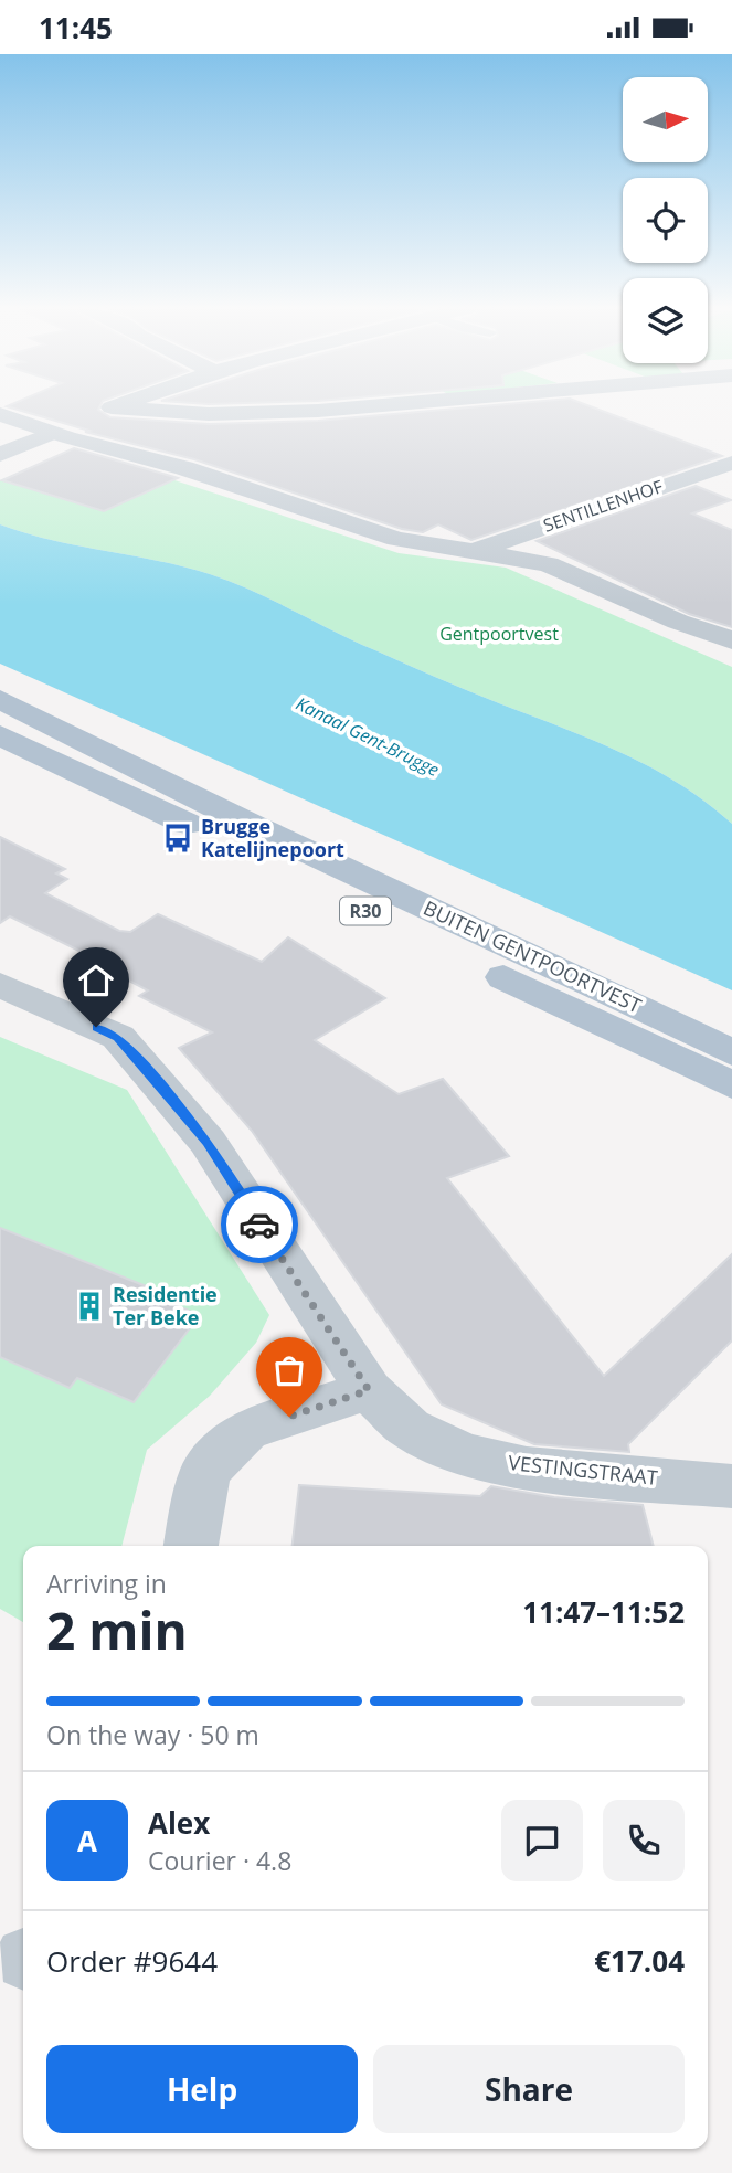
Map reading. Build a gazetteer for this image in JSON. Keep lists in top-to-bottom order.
{
  "streets": {
    "main road": ["R30", "BUITEN GENTPOORTVEST"],
    "street": ["SENTILLENHOF", "VESTINGSTRAAT"]
  },
  "water": ["Kanaal Gent-Brugge"],
  "parks": ["Gentpoortvest"],
  "places": {
    "bus stop": ["Brugge Katelijnepoort"],
    "building": ["Residentie Ter Beke"]
  },
  "north": "right",
  "page": {
    "status": "11:45",
    "heading": ["2 min", "Arriving in", "11:47–11:52"],
    "panel": [
      "Alex",
      "Courier · 4.8",
      "Order #9644",
      "€17.04"
    ],
    "bar": "On the way · 50 m",
    "round": "A",
    "buttons": ["Help", "Share"]
  }
}
